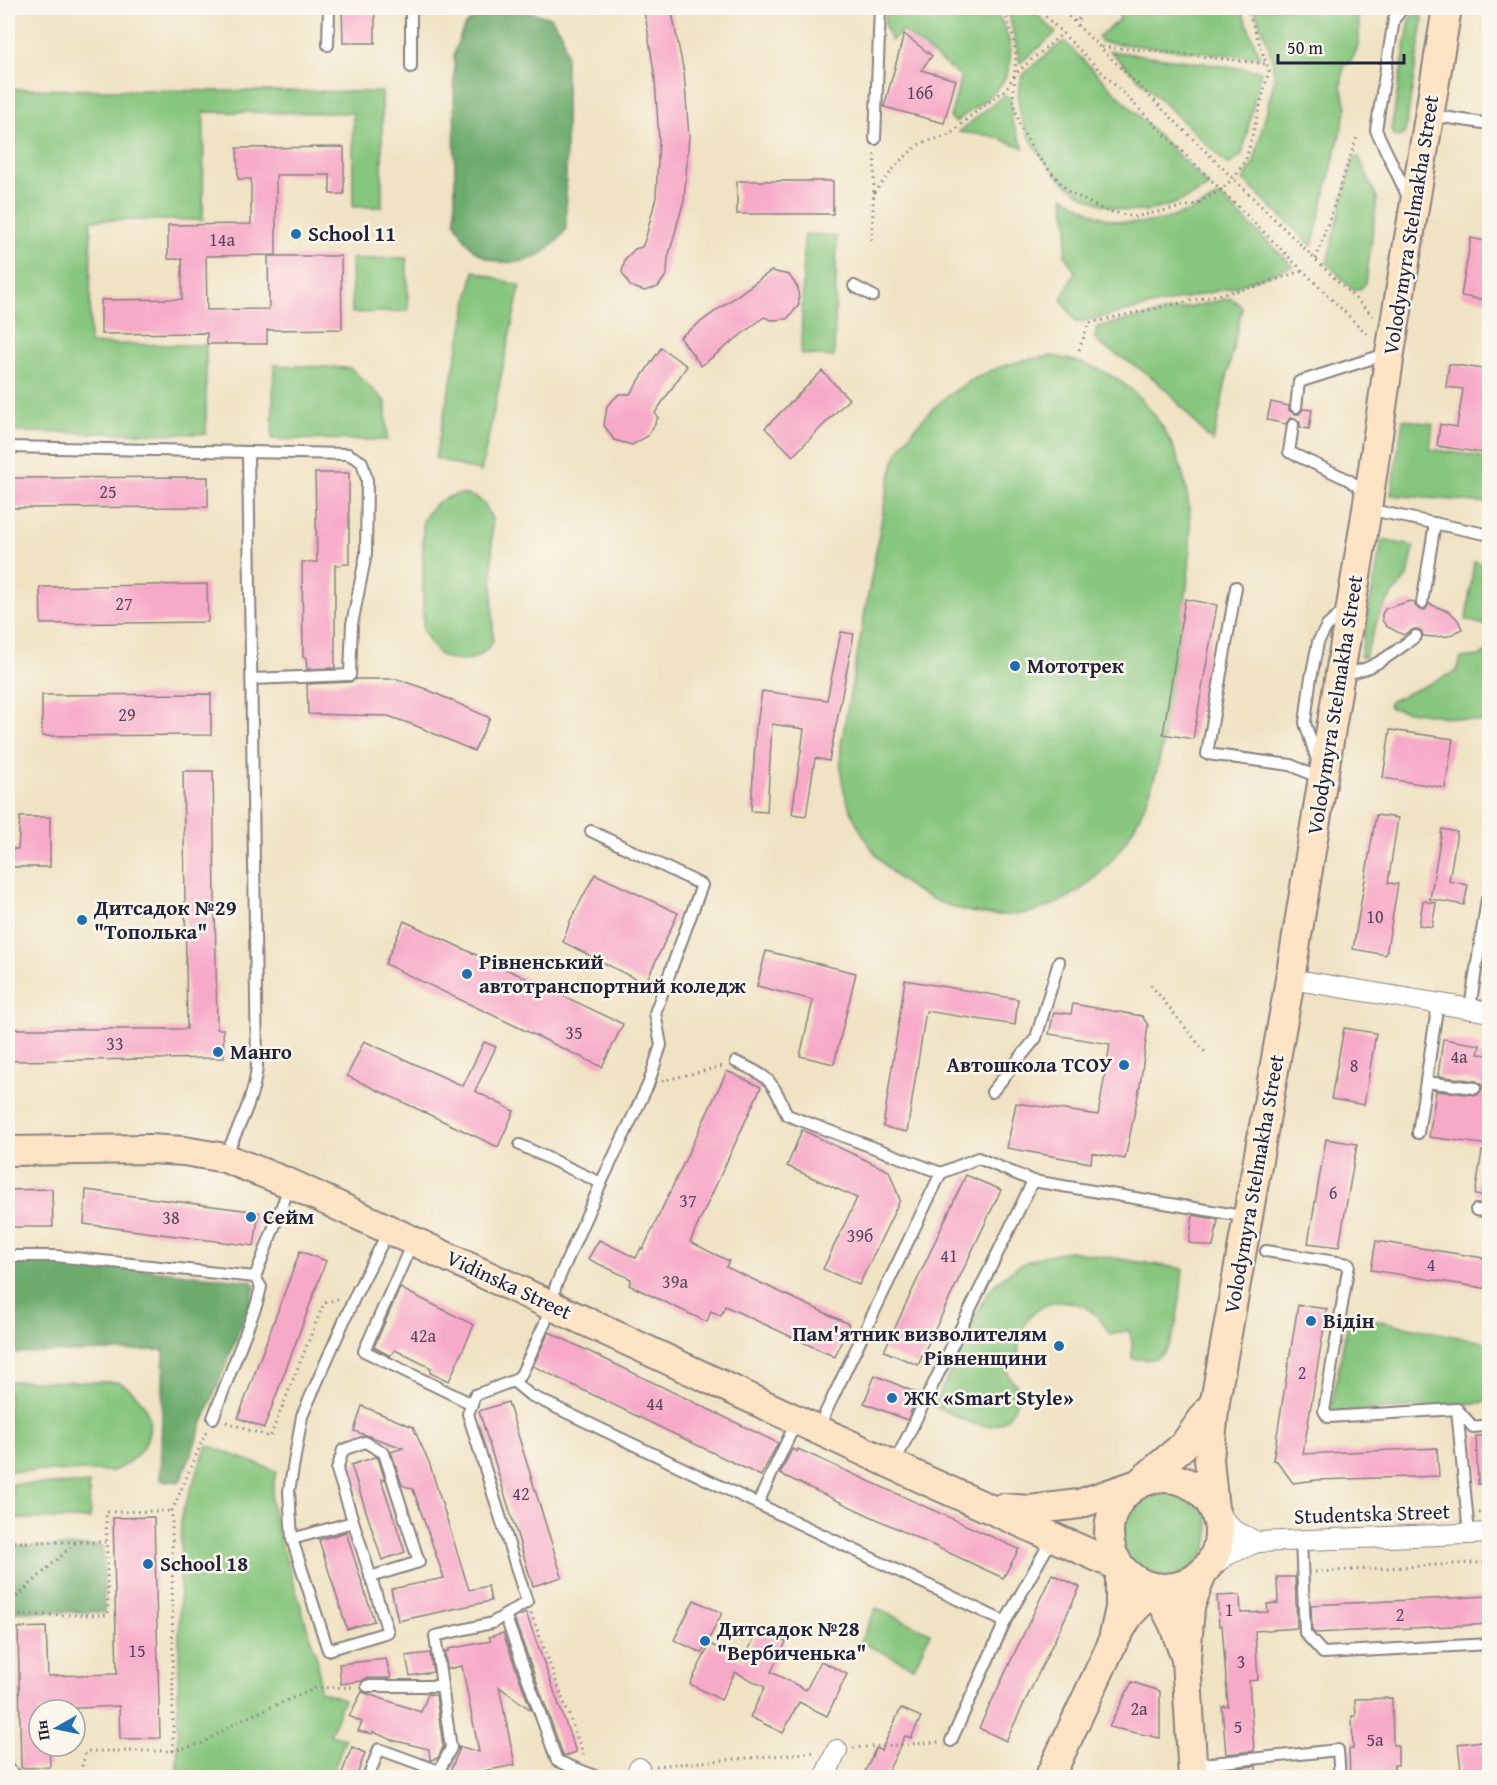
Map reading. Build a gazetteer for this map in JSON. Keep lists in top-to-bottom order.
{
  "streets": {
    "main road": ["Volodymyra Stelmakha Street", "Vidinska Street"],
    "street": ["Studentska Street"]
  },
  "crossings": [
    ["Volodymyra Stelmakha Street", "Vidinska Street"]
  ],
  "places": [
    "School 11",
    "Мототрек",
    "Дитсадок №29 \"Тополька\"",
    "Рівненський автотранспортний коледж",
    "Манго",
    "Автошкола ТСОУ",
    "Сейм",
    "Відін",
    "Пам'ятник визволителям Рівненщини",
    "ЖК «Smart Style»",
    "School 18",
    "Дитсадок №28 \"Вербиченька\""
  ],
  "house_numbers": [
    "16б",
    "14а",
    "25",
    "27",
    "29",
    "10",
    "35",
    "33",
    "4а",
    "8",
    "6",
    "37",
    "38",
    "39б",
    "41",
    "4",
    "39а",
    "42а",
    "2",
    "44",
    "42",
    "1",
    "2",
    "15",
    "3",
    "2а",
    "5",
    "5а"
  ],
  "scale_bar": "50 m",
  "north": "left"
}
